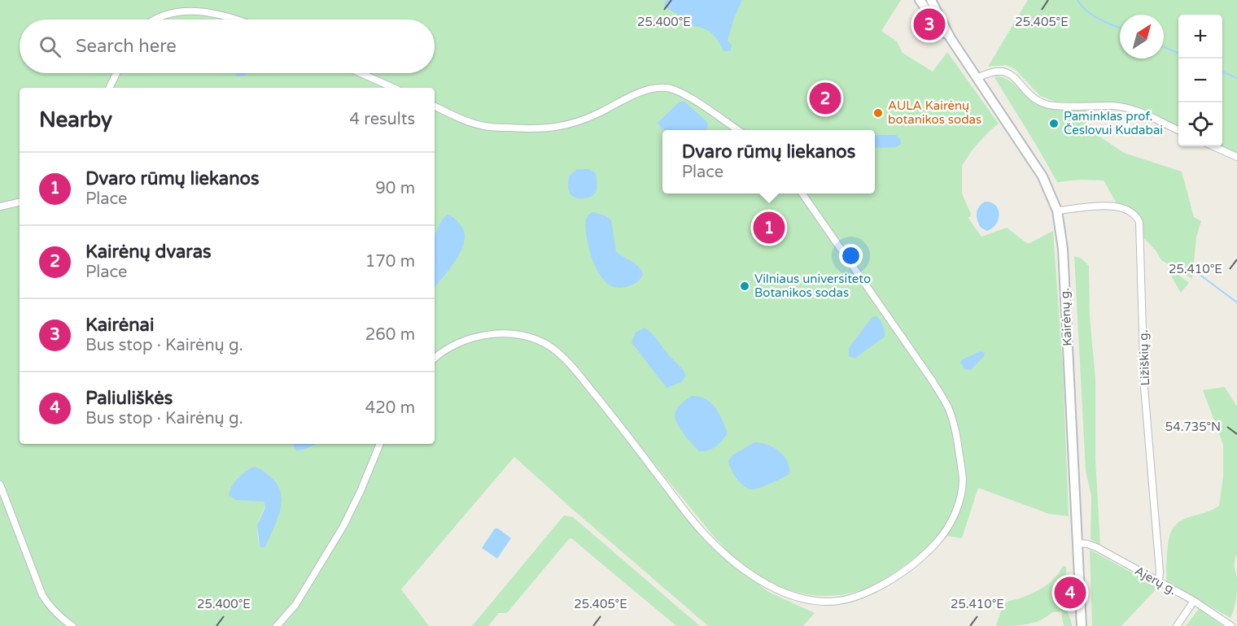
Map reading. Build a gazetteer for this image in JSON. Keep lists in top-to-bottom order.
{
  "streets": {
    "main road": ["Kairėnų g."],
    "street": ["Ližiškių g.", "Ajerų g."]
  },
  "crossings": [
    ["Kairėnų g.", "Ližiškių g."],
    ["Kairėnų g.", "Ajerų g."],
    ["Ližiškių g.", "Ajerų g."]
  ],
  "places": ["AULA Kairėnų botanikos sodas", "Paminklas prof. Česlovui Kudabai", "Vilniaus universiteto Botanikos sodas"],
  "north": "top right",
  "page": {
    "pins": [
      "3",
      "2",
      "1",
      "4"
    ],
    "map_buttons": ["+", "−"],
    "search": "Search here",
    "heading": ["Nearby", "4 results"],
    "popup": ["Dvaro rūmų liekanos", "Place"],
    "list": [
      {
        "mark": "1",
        "name": "Dvaro rūmų liekanos",
        "note": "Place",
        "value": "90 m"
      },
      {
        "mark": "2",
        "name": "Kairėnų dvaras",
        "note": "Place",
        "value": "170 m"
      },
      {
        "mark": "3",
        "name": "Kairėnai",
        "note": "Bus stop · Kairėnų g.",
        "value": "260 m"
      },
      {
        "mark": "4",
        "name": "Paliuliškės",
        "note": "Bus stop · Kairėnų g.",
        "value": "420 m"
      }
    ]
  },
  "coordinates": [
    "25.400°E",
    "25.405°E",
    "25.410°E",
    "54.735°N"
  ]
}
